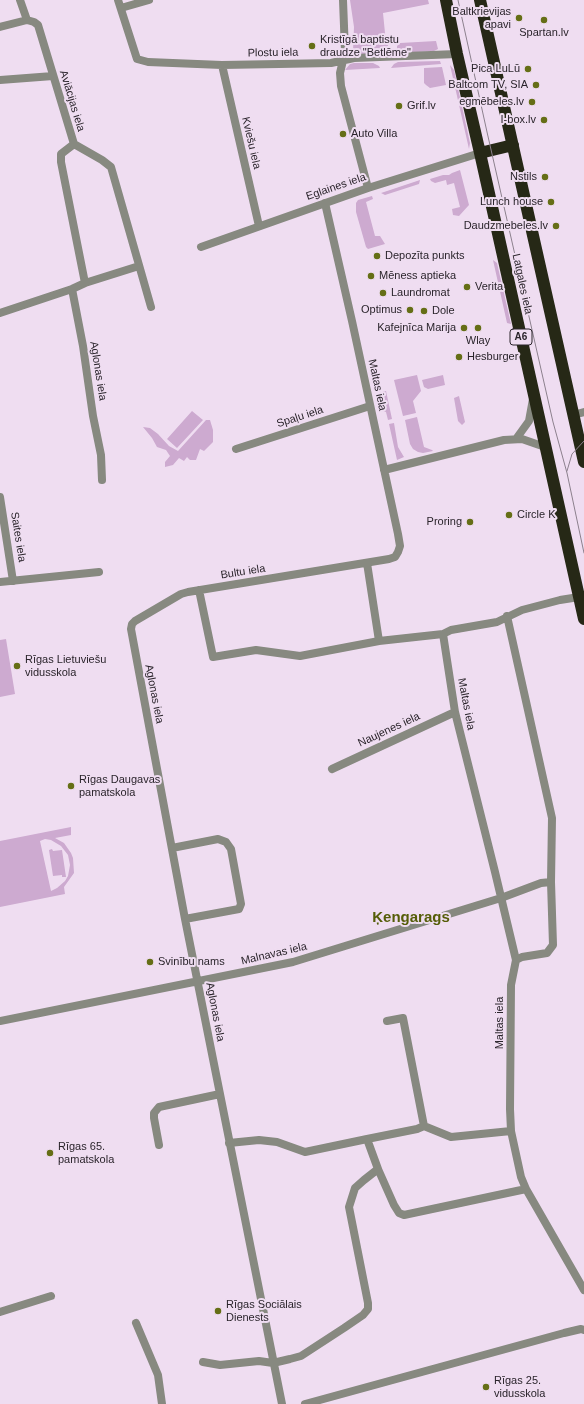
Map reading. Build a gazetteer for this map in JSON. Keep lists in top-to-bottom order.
{
  "streets": {
    "highway": ["Latgales iela", "A6"],
    "street": [
      "Plostu iela",
      "Aviācijas iela",
      "Kviešu iela",
      "Eglaines iela",
      "Aglonas iela",
      "Maltas iela",
      "Spaļu iela",
      "Saites iela",
      "Bultu iela",
      "Naujenes iela",
      "Malnavas iela"
    ]
  },
  "crossings": [
    ["Plostu iela", "Kviešu iela"],
    ["Plostu iela", "Latgales iela"],
    ["Kviešu iela", "Eglaines iela"],
    ["Eglaines iela", "Latgales iela"],
    ["Eglaines iela", "Maltas iela"],
    ["Aglonas iela", "Bultu iela"],
    ["Aglonas iela", "Malnavas iela"],
    ["Maltas iela", "Spaļu iela"],
    ["Maltas iela", "Bultu iela"],
    ["Maltas iela", "Naujenes iela"],
    ["Maltas iela", "Malnavas iela"]
  ],
  "districts": ["Ķengarags"],
  "places": [
    "Baltkrievijas apavi",
    "Spartan.lv",
    "Kristīgā baptistu draudze \"Betlēme\"",
    "Pica LuLū",
    "Baltcom TV, SIA",
    "egmēbeles.lv",
    "Grif.lv",
    "I-box.lv",
    "Auto Villa",
    "Nstils",
    "Lunch house",
    "Daudzmebeles.lv",
    "Depozīta punkts",
    "Mēness aptieka",
    "Verita",
    "Laundromat",
    "Optimus",
    "Dole",
    "Kafejnīca Marija",
    "Wlay",
    "Hesburger",
    "Circle K",
    "Proring",
    "Rīgas Lietuviešu vidusskola",
    "Rīgas Daugavas pamatskola",
    "Svinību nams",
    "Rīgas 65. pamatskola",
    "Rīgas Sociālais Dienests",
    "Rīgas 25. vidusskola"
  ]
}
